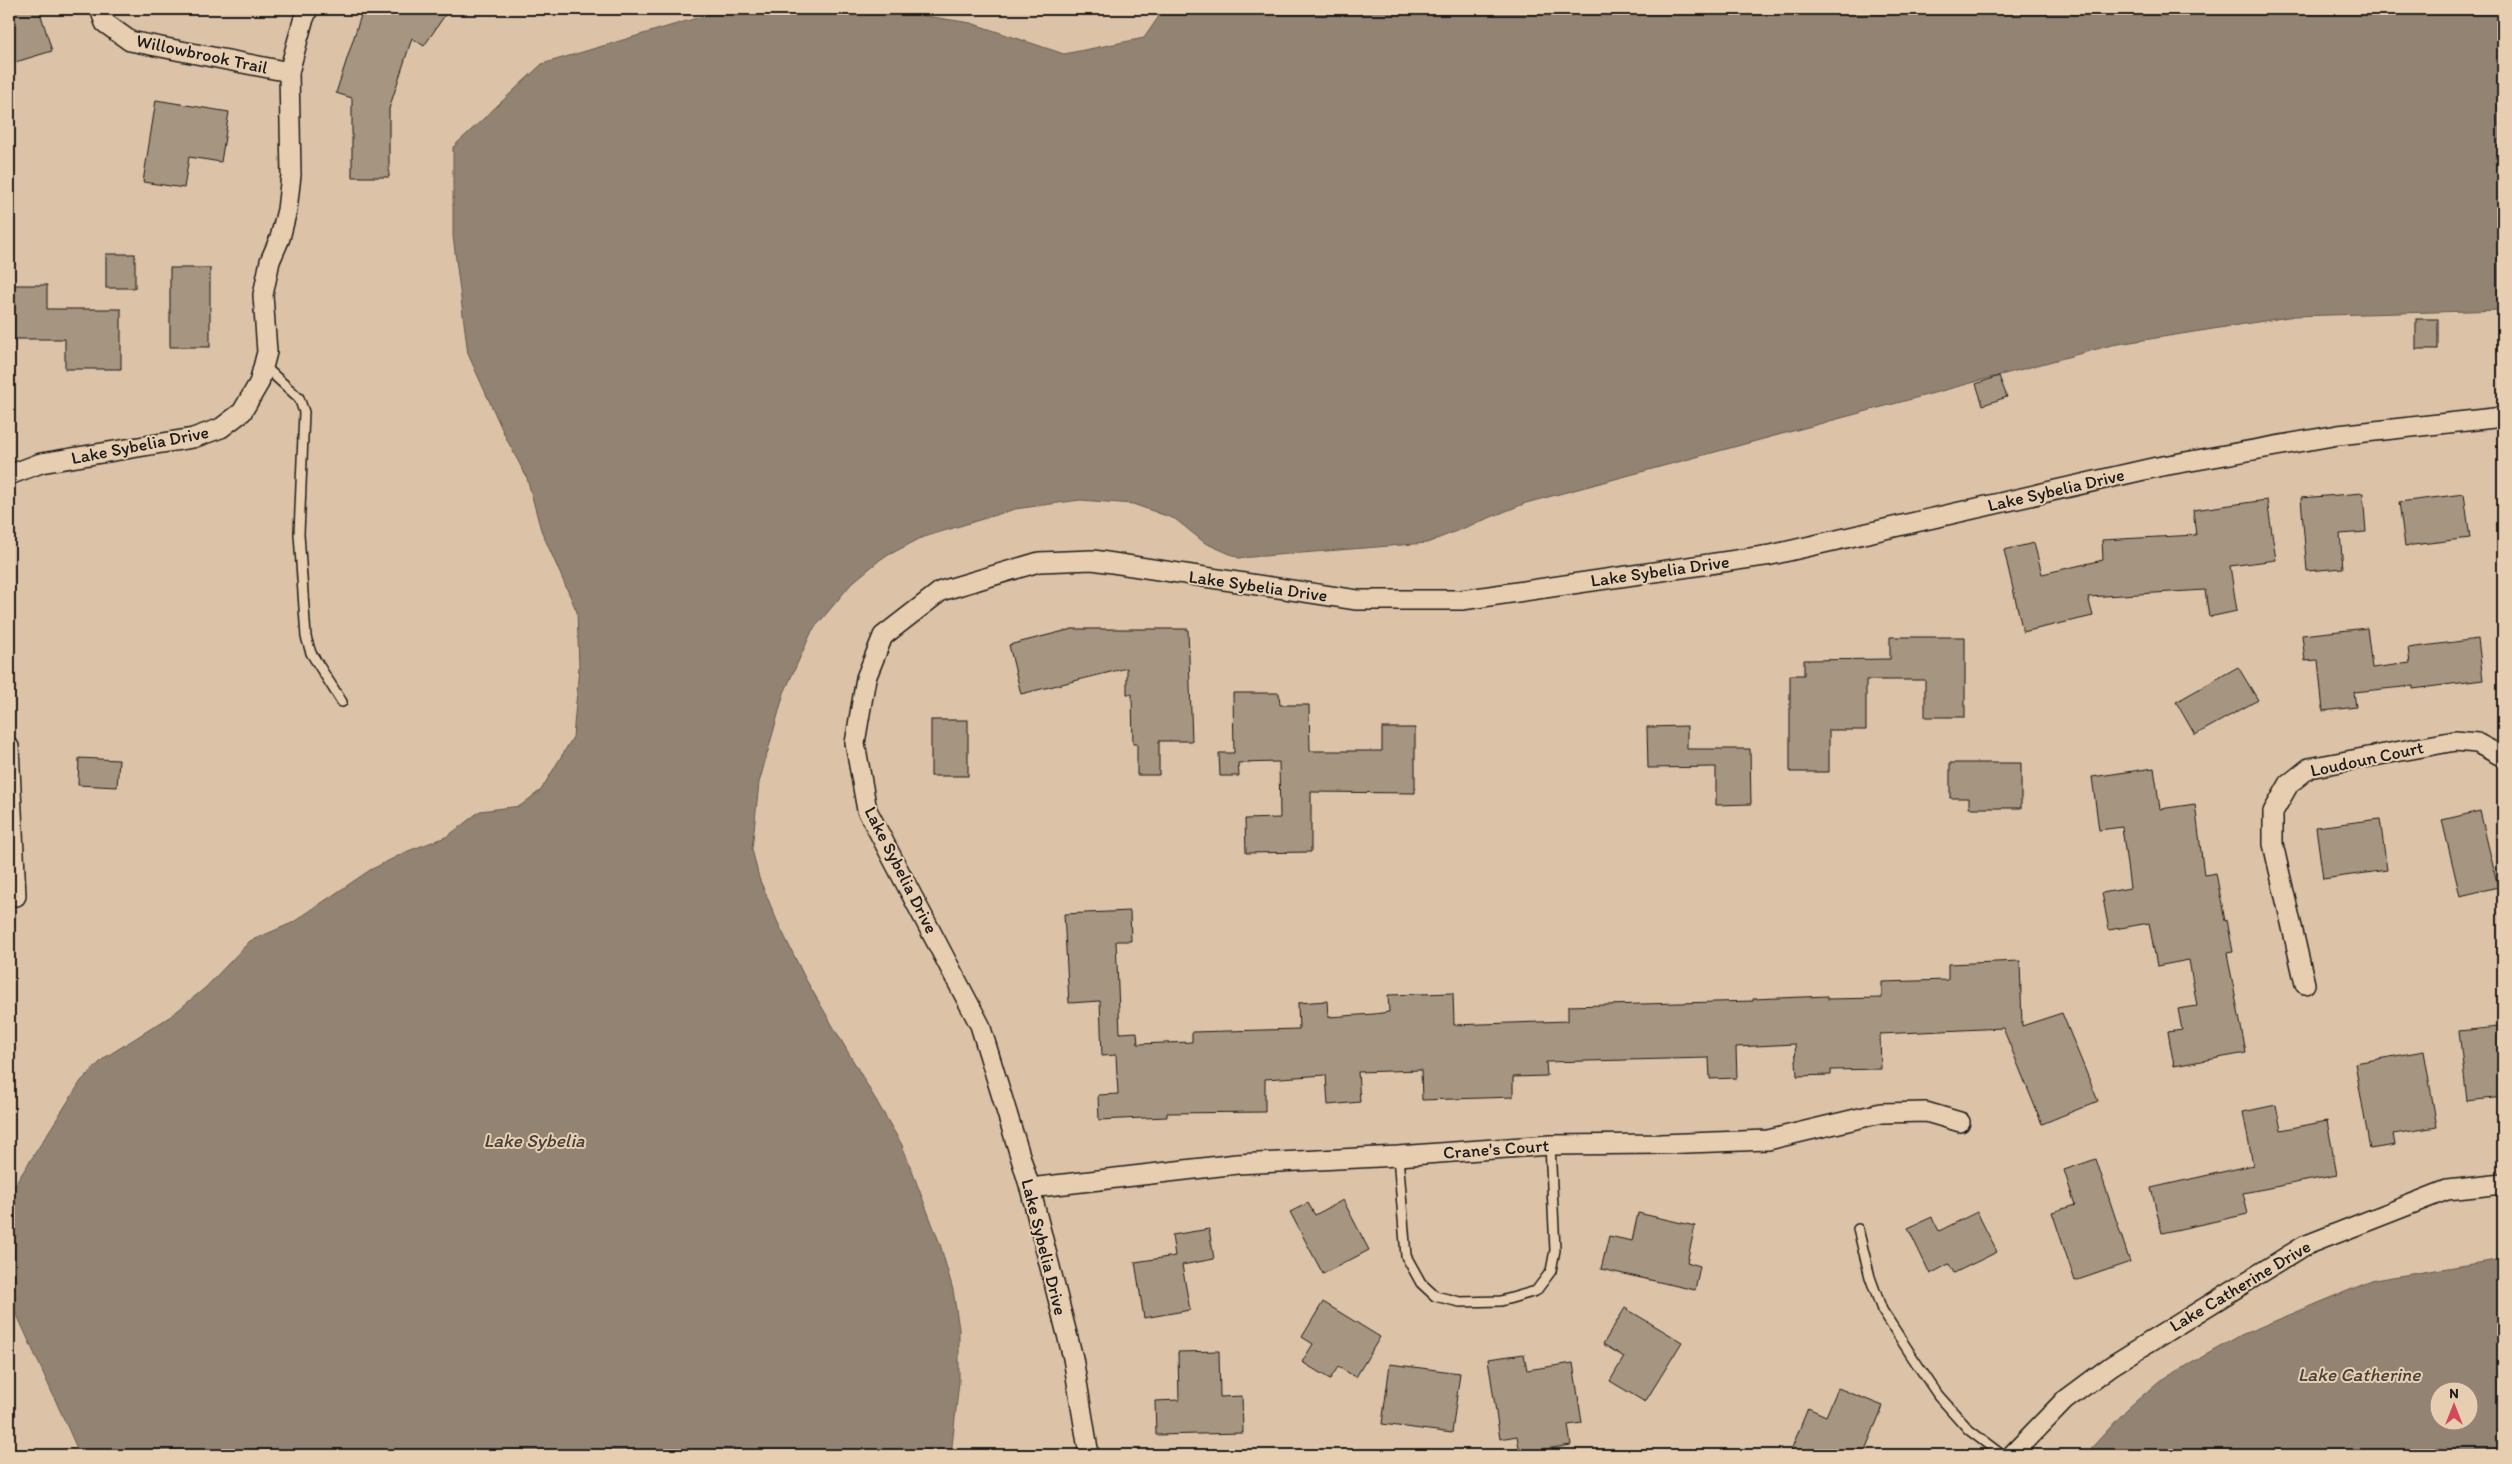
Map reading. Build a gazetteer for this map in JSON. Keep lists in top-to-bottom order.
{
  "streets": {
    "street": [
      "Willowbrook Trail",
      "Lake Sybelia Drive",
      "Loudoun Court",
      "Crane's Court",
      "Lake Catherine Drive"
    ]
  },
  "crossings": [
    ["Willowbrook Trail", "Lake Sybelia Drive"],
    ["Lake Sybelia Drive", "Crane's Court"]
  ],
  "water": ["Lake Sybelia", "Lake Catherine"],
  "north": "top"
}
